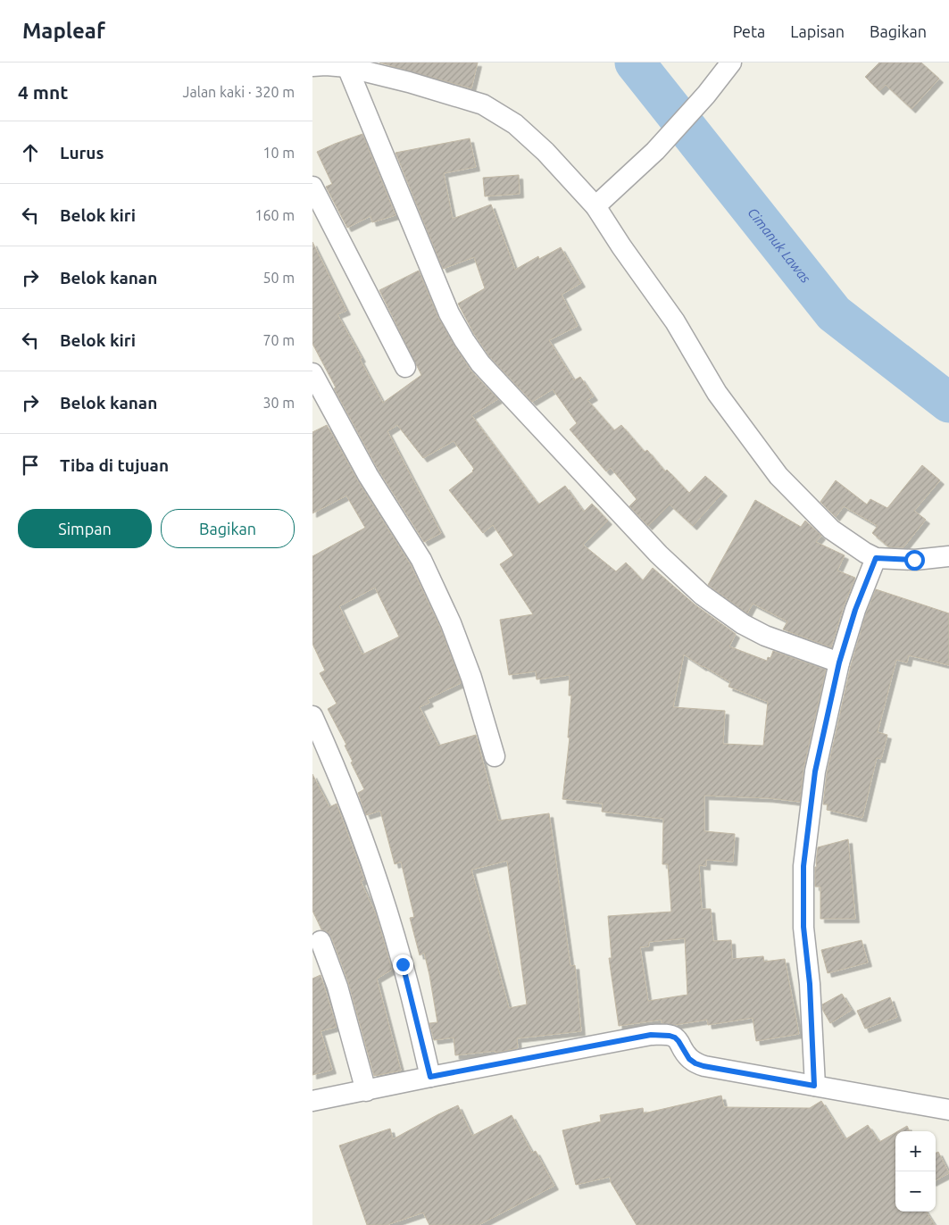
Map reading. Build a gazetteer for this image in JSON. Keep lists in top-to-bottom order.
{
  "water": ["Cimanuk Lawas"],
  "page": {
    "header": "Mapleaf",
    "nav": ["Peta", "Lapisan", "Bagikan"],
    "heading": ["4 mnt", "Jalan kaki · 320 m"],
    "list": [
      ["Lurus", "10 m"],
      ["Belok kiri", "160 m"],
      ["Belok kanan", "50 m"],
      ["Belok kiri", "70 m"],
      ["Belok kanan", "30 m"],
      "Tiba di tujuan"
    ],
    "buttons": ["Simpan", "Bagikan"],
    "map_buttons": ["+", "−"]
  }
}
